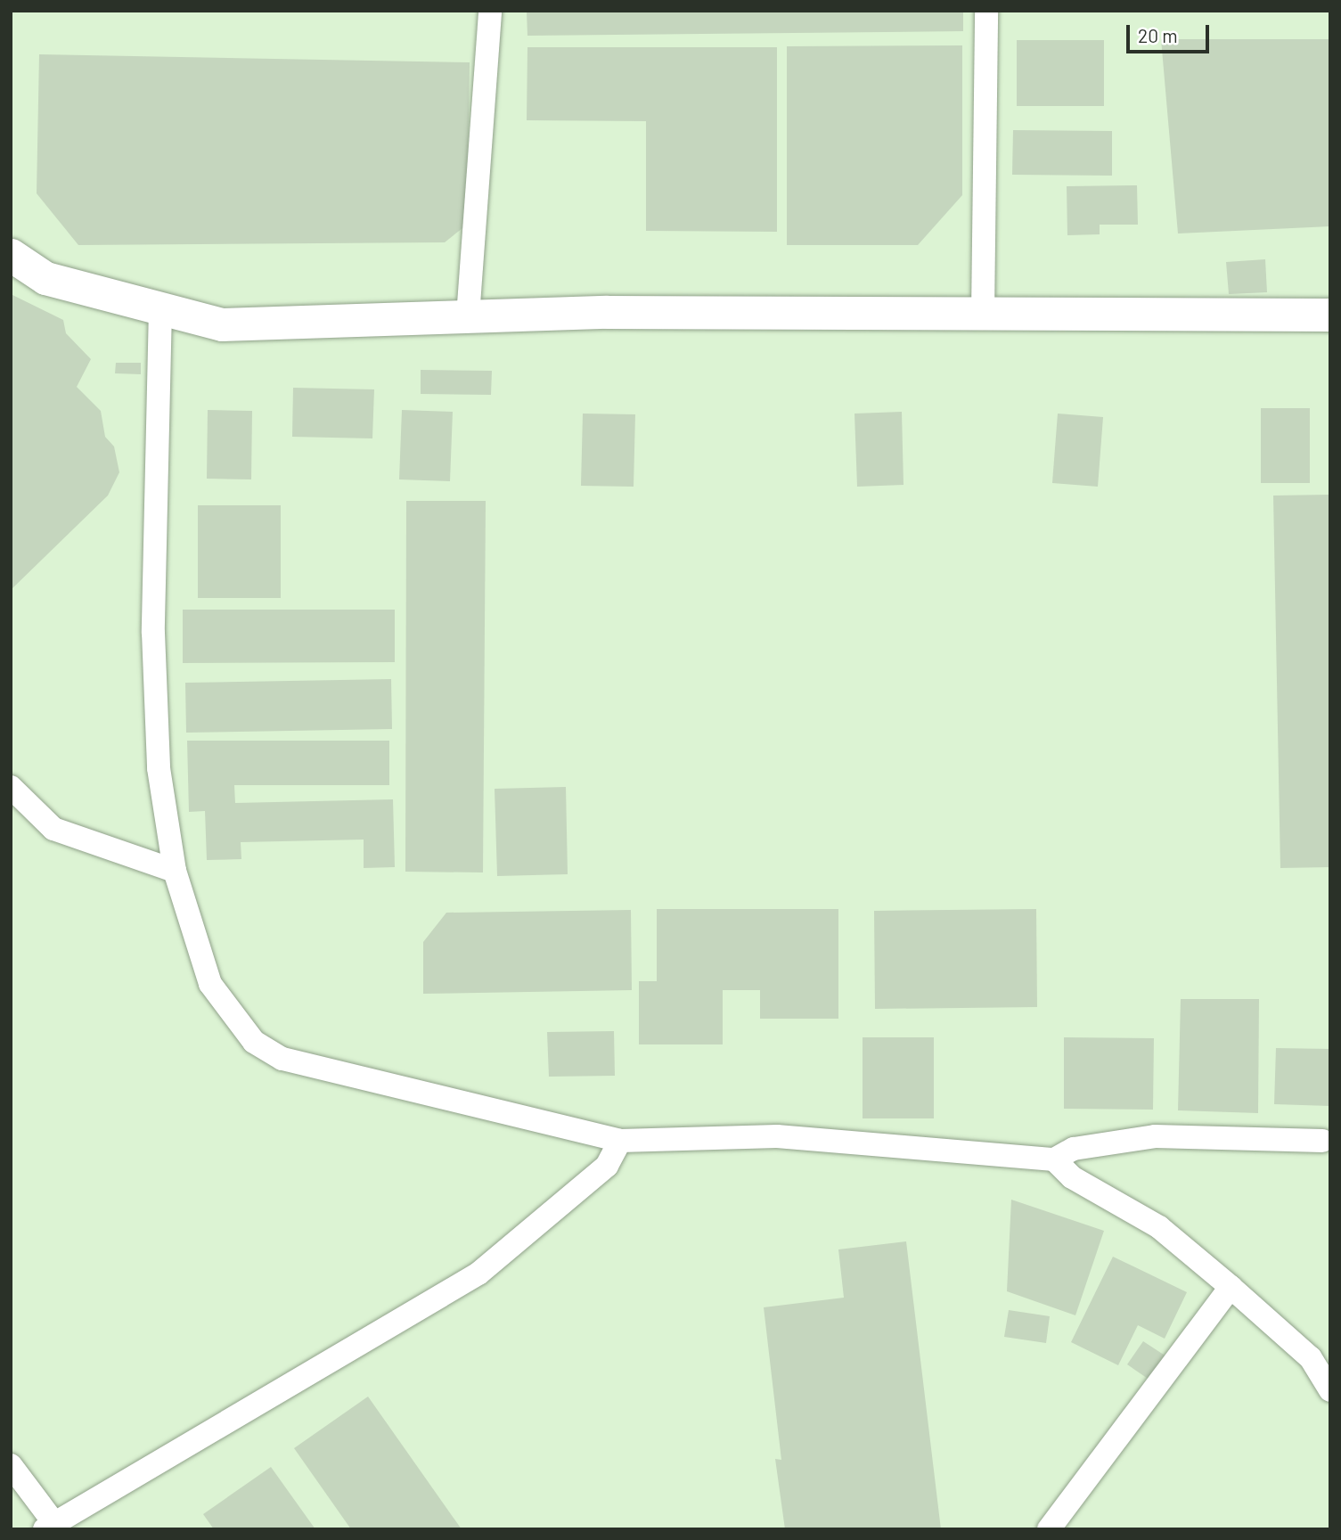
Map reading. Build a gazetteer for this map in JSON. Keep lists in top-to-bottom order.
{
  "scale_bar": "20 m"
}
